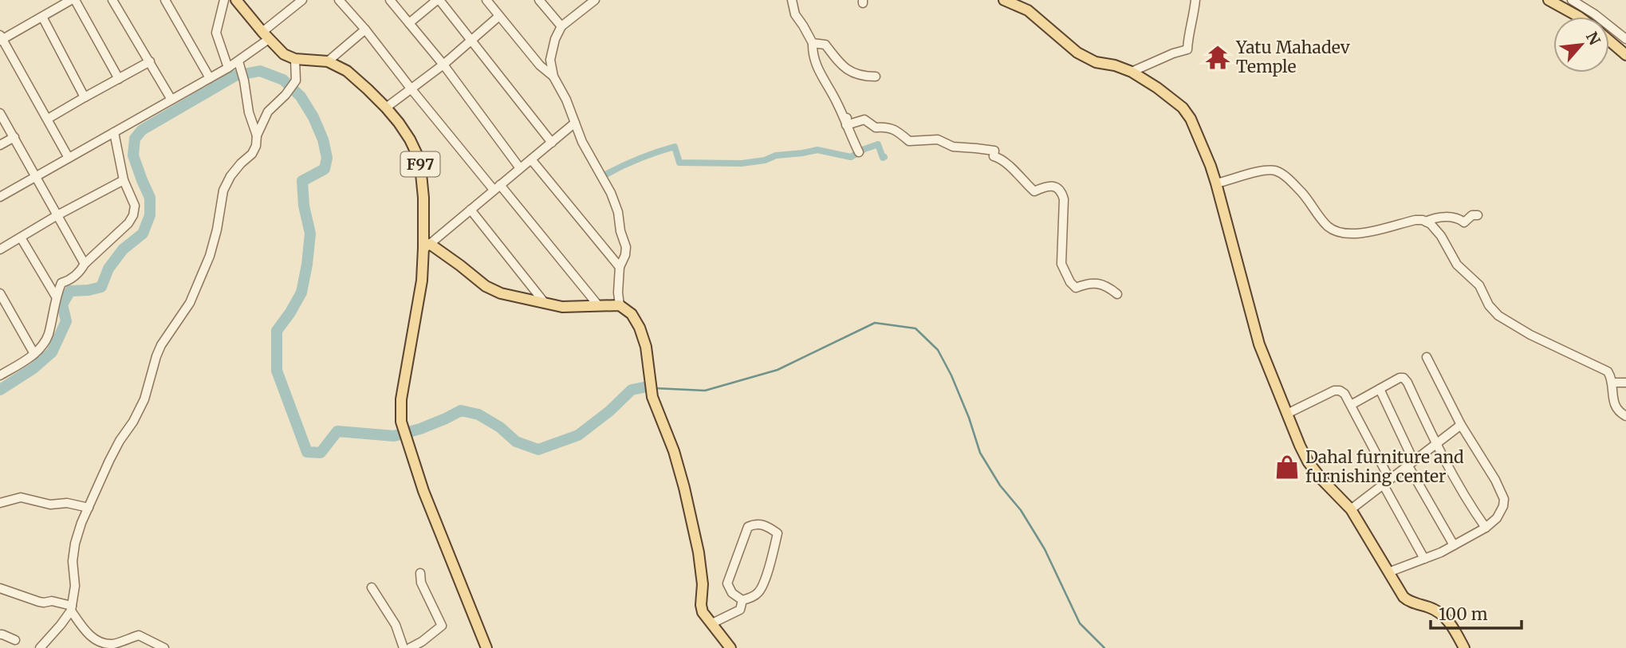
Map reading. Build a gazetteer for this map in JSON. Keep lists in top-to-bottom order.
{
  "streets": {
    "main road": ["F97"]
  },
  "places": {
    "temple": ["Yatu Mahadev Temple"],
    "shop": ["Dahal furniture and furnishing center"]
  },
  "scale_bar": "100 m",
  "north": "top right"
}
